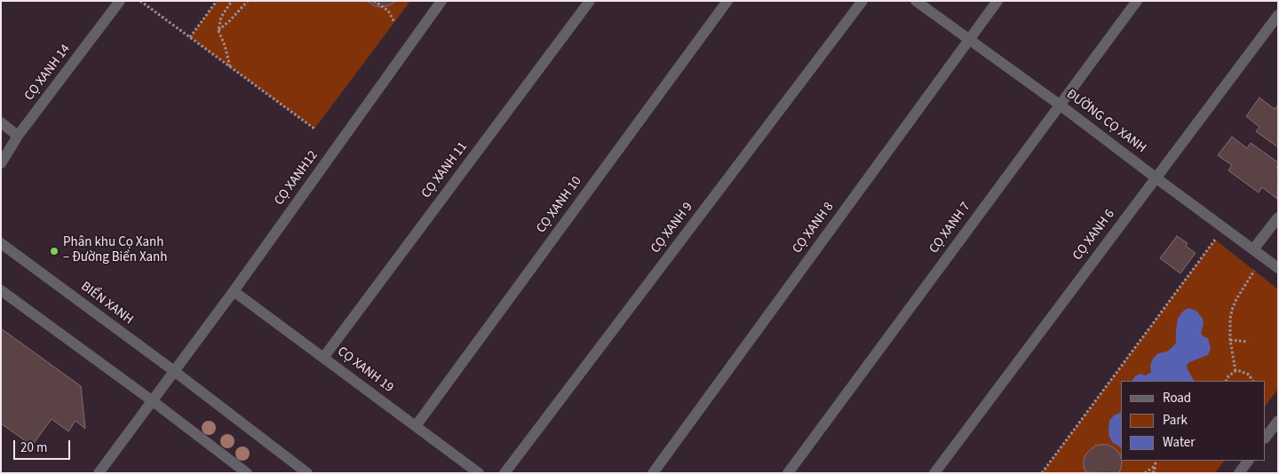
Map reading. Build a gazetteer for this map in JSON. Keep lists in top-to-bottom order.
{
  "streets": {
    "street": [
      "CỌ XANH 14",
      "ĐƯỜNG CỌ XANH",
      "CỌ XANH 11",
      "CỌ XANH12",
      "CỌ XANH 10",
      "CỌ XANH 9",
      "CỌ XANH 8",
      "CỌ XANH 7",
      "CỌ XANH 6",
      "BIỂN XANH",
      "CỌ XANH 19"
    ]
  },
  "crossings": [
    ["ĐƯỜNG CỌ XANH", "CỌ XANH 8"],
    ["ĐƯỜNG CỌ XANH", "CỌ XANH 7"],
    ["ĐƯỜNG CỌ XANH", "CỌ XANH 6"],
    ["CỌ XANH 11", "CỌ XANH 19"],
    ["CỌ XANH12", "BIỂN XANH"],
    ["CỌ XANH12", "CỌ XANH 19"],
    ["CỌ XANH 10", "CỌ XANH 19"]
  ],
  "places": ["Phân khu Cọ Xanh – Đường Biển Xanh"],
  "legend": ["Road", "Park", "Water"],
  "scale_bar": "20 m"
}
